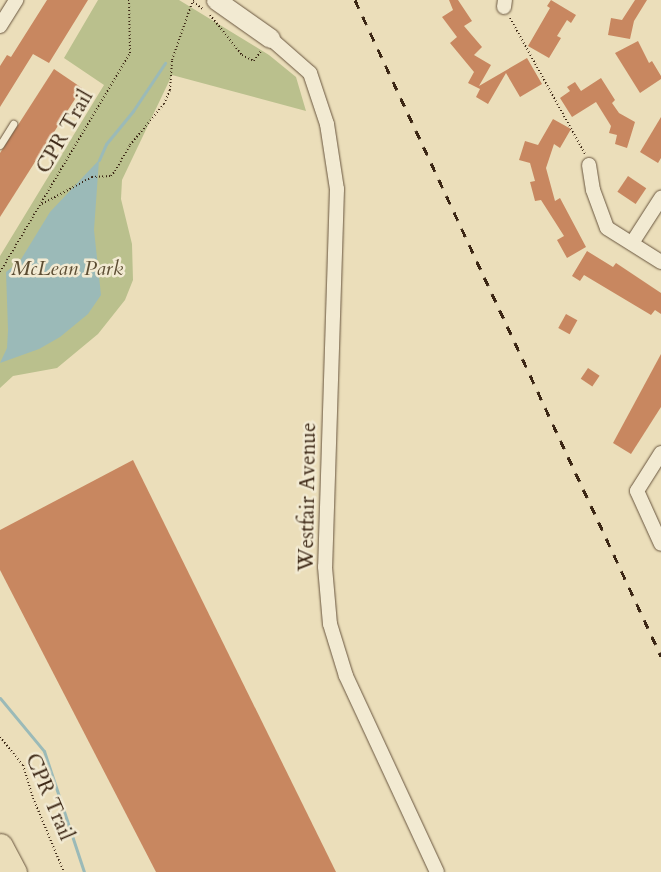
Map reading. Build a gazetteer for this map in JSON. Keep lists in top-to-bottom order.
{
  "streets": {
    "street": ["Westfair Avenue"],
    "path": ["CPR Trail"]
  },
  "parks": ["McLean Park"]
}
